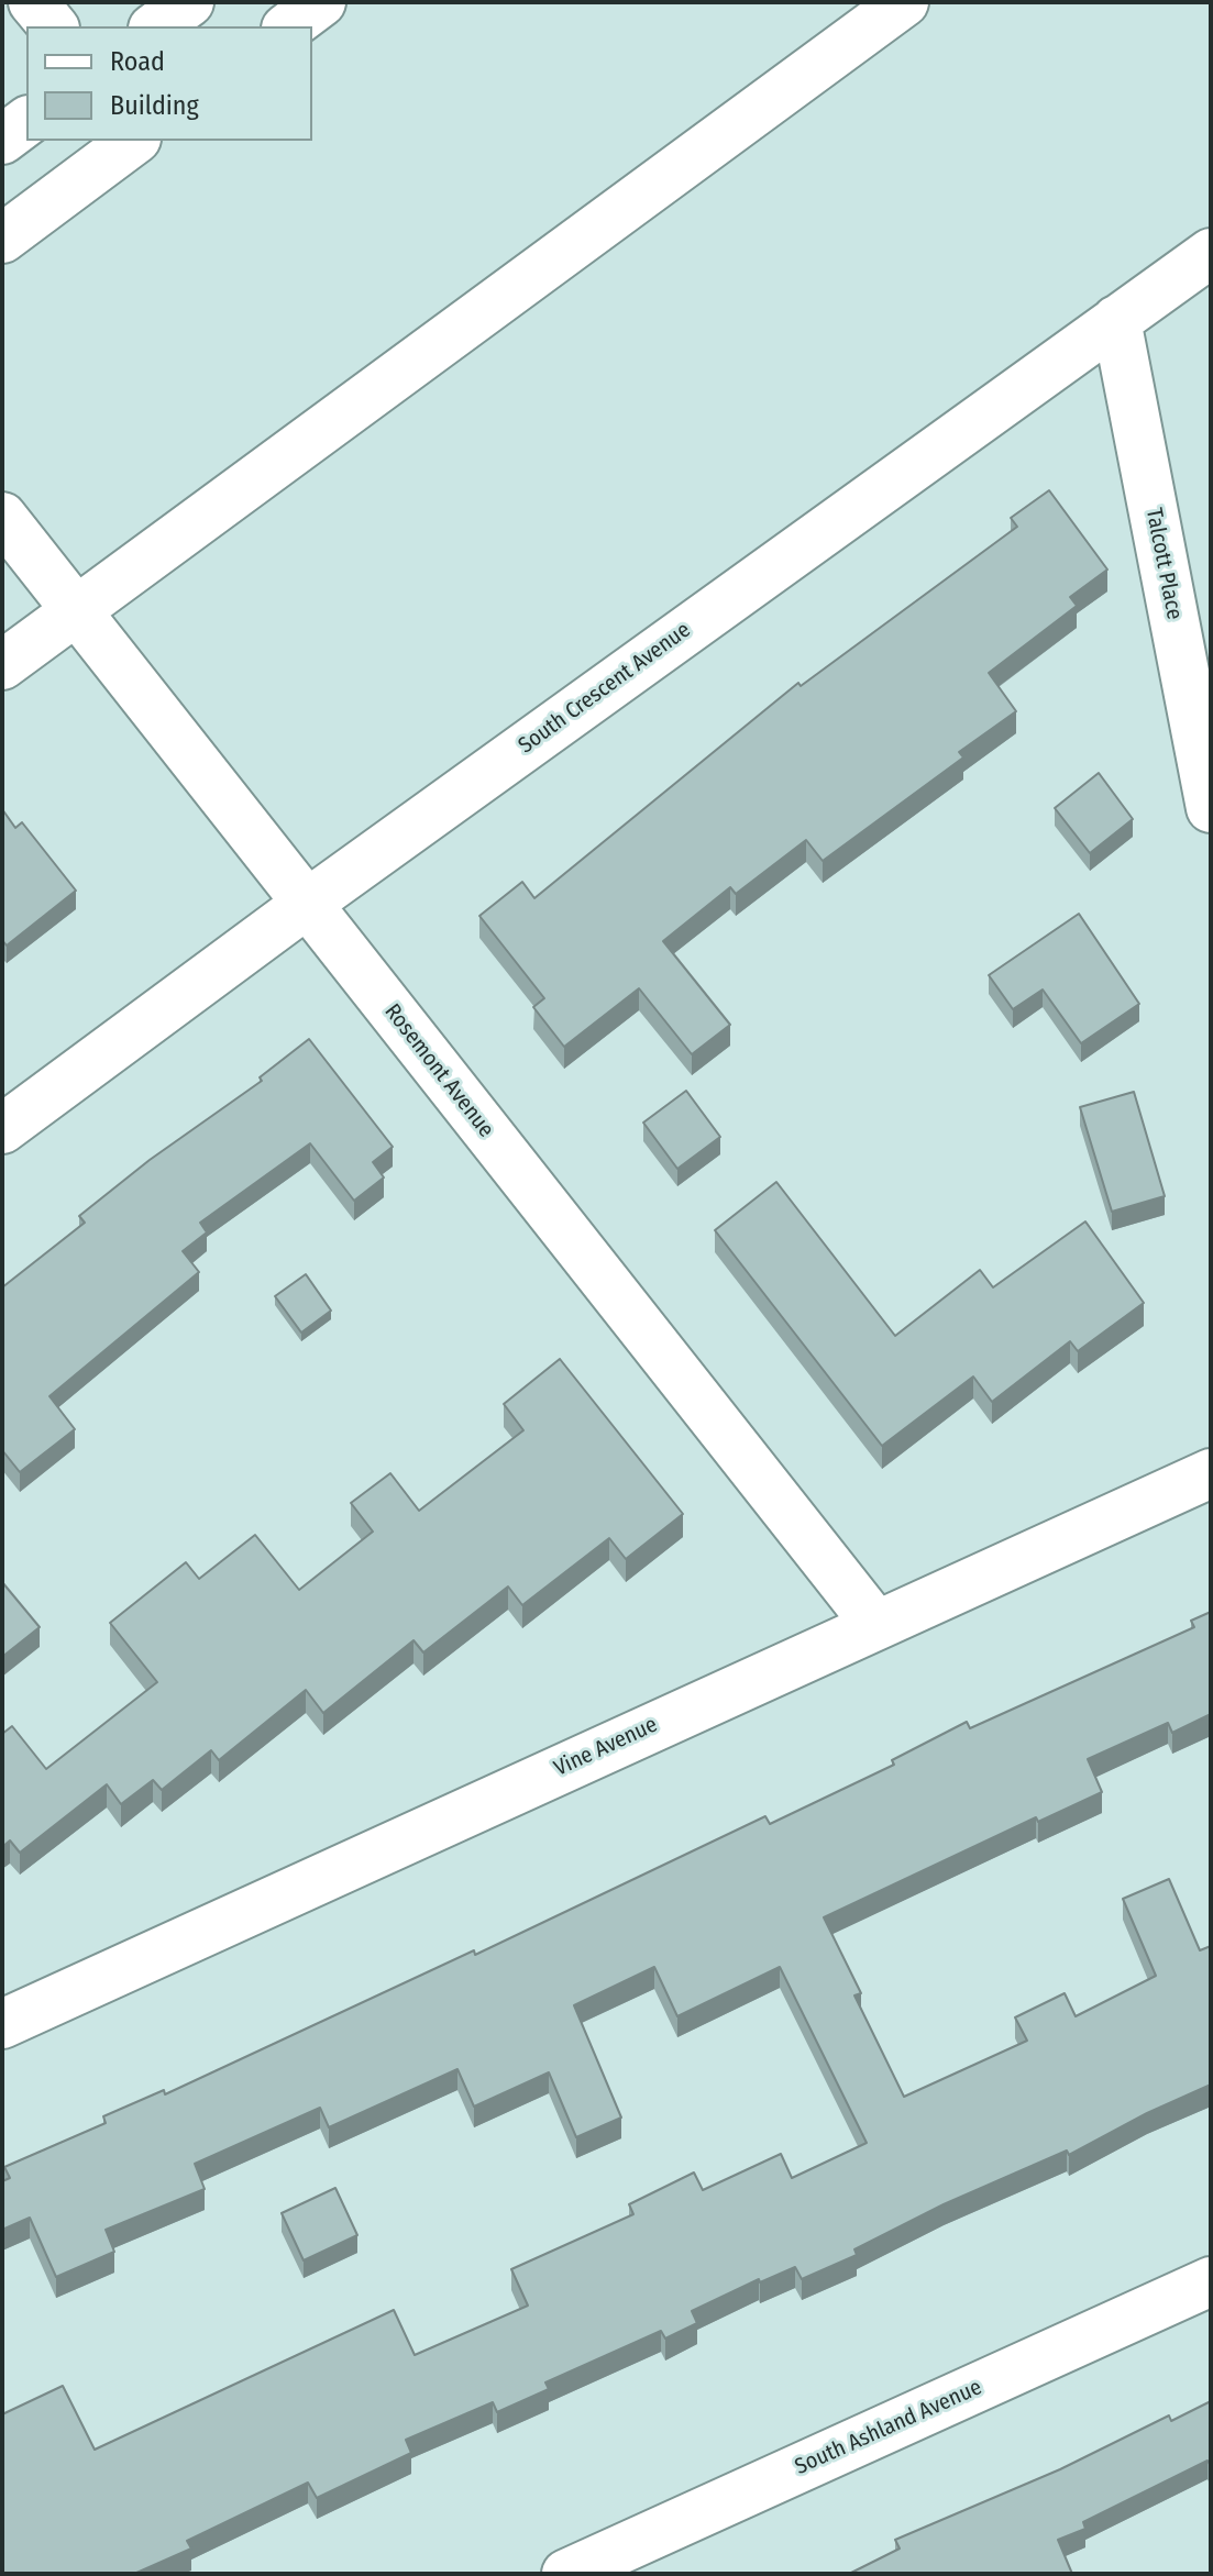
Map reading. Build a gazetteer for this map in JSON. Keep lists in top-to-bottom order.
{
  "streets": {
    "street": [
      "Talcott Place",
      "South Crescent Avenue",
      "Rosemont Avenue",
      "Vine Avenue",
      "South Ashland Avenue"
    ]
  },
  "crossings": [
    ["Talcott Place", "South Crescent Avenue"],
    ["South Crescent Avenue", "Rosemont Avenue"],
    ["Rosemont Avenue", "Vine Avenue"]
  ],
  "legend": ["Road", "Building"]
}
